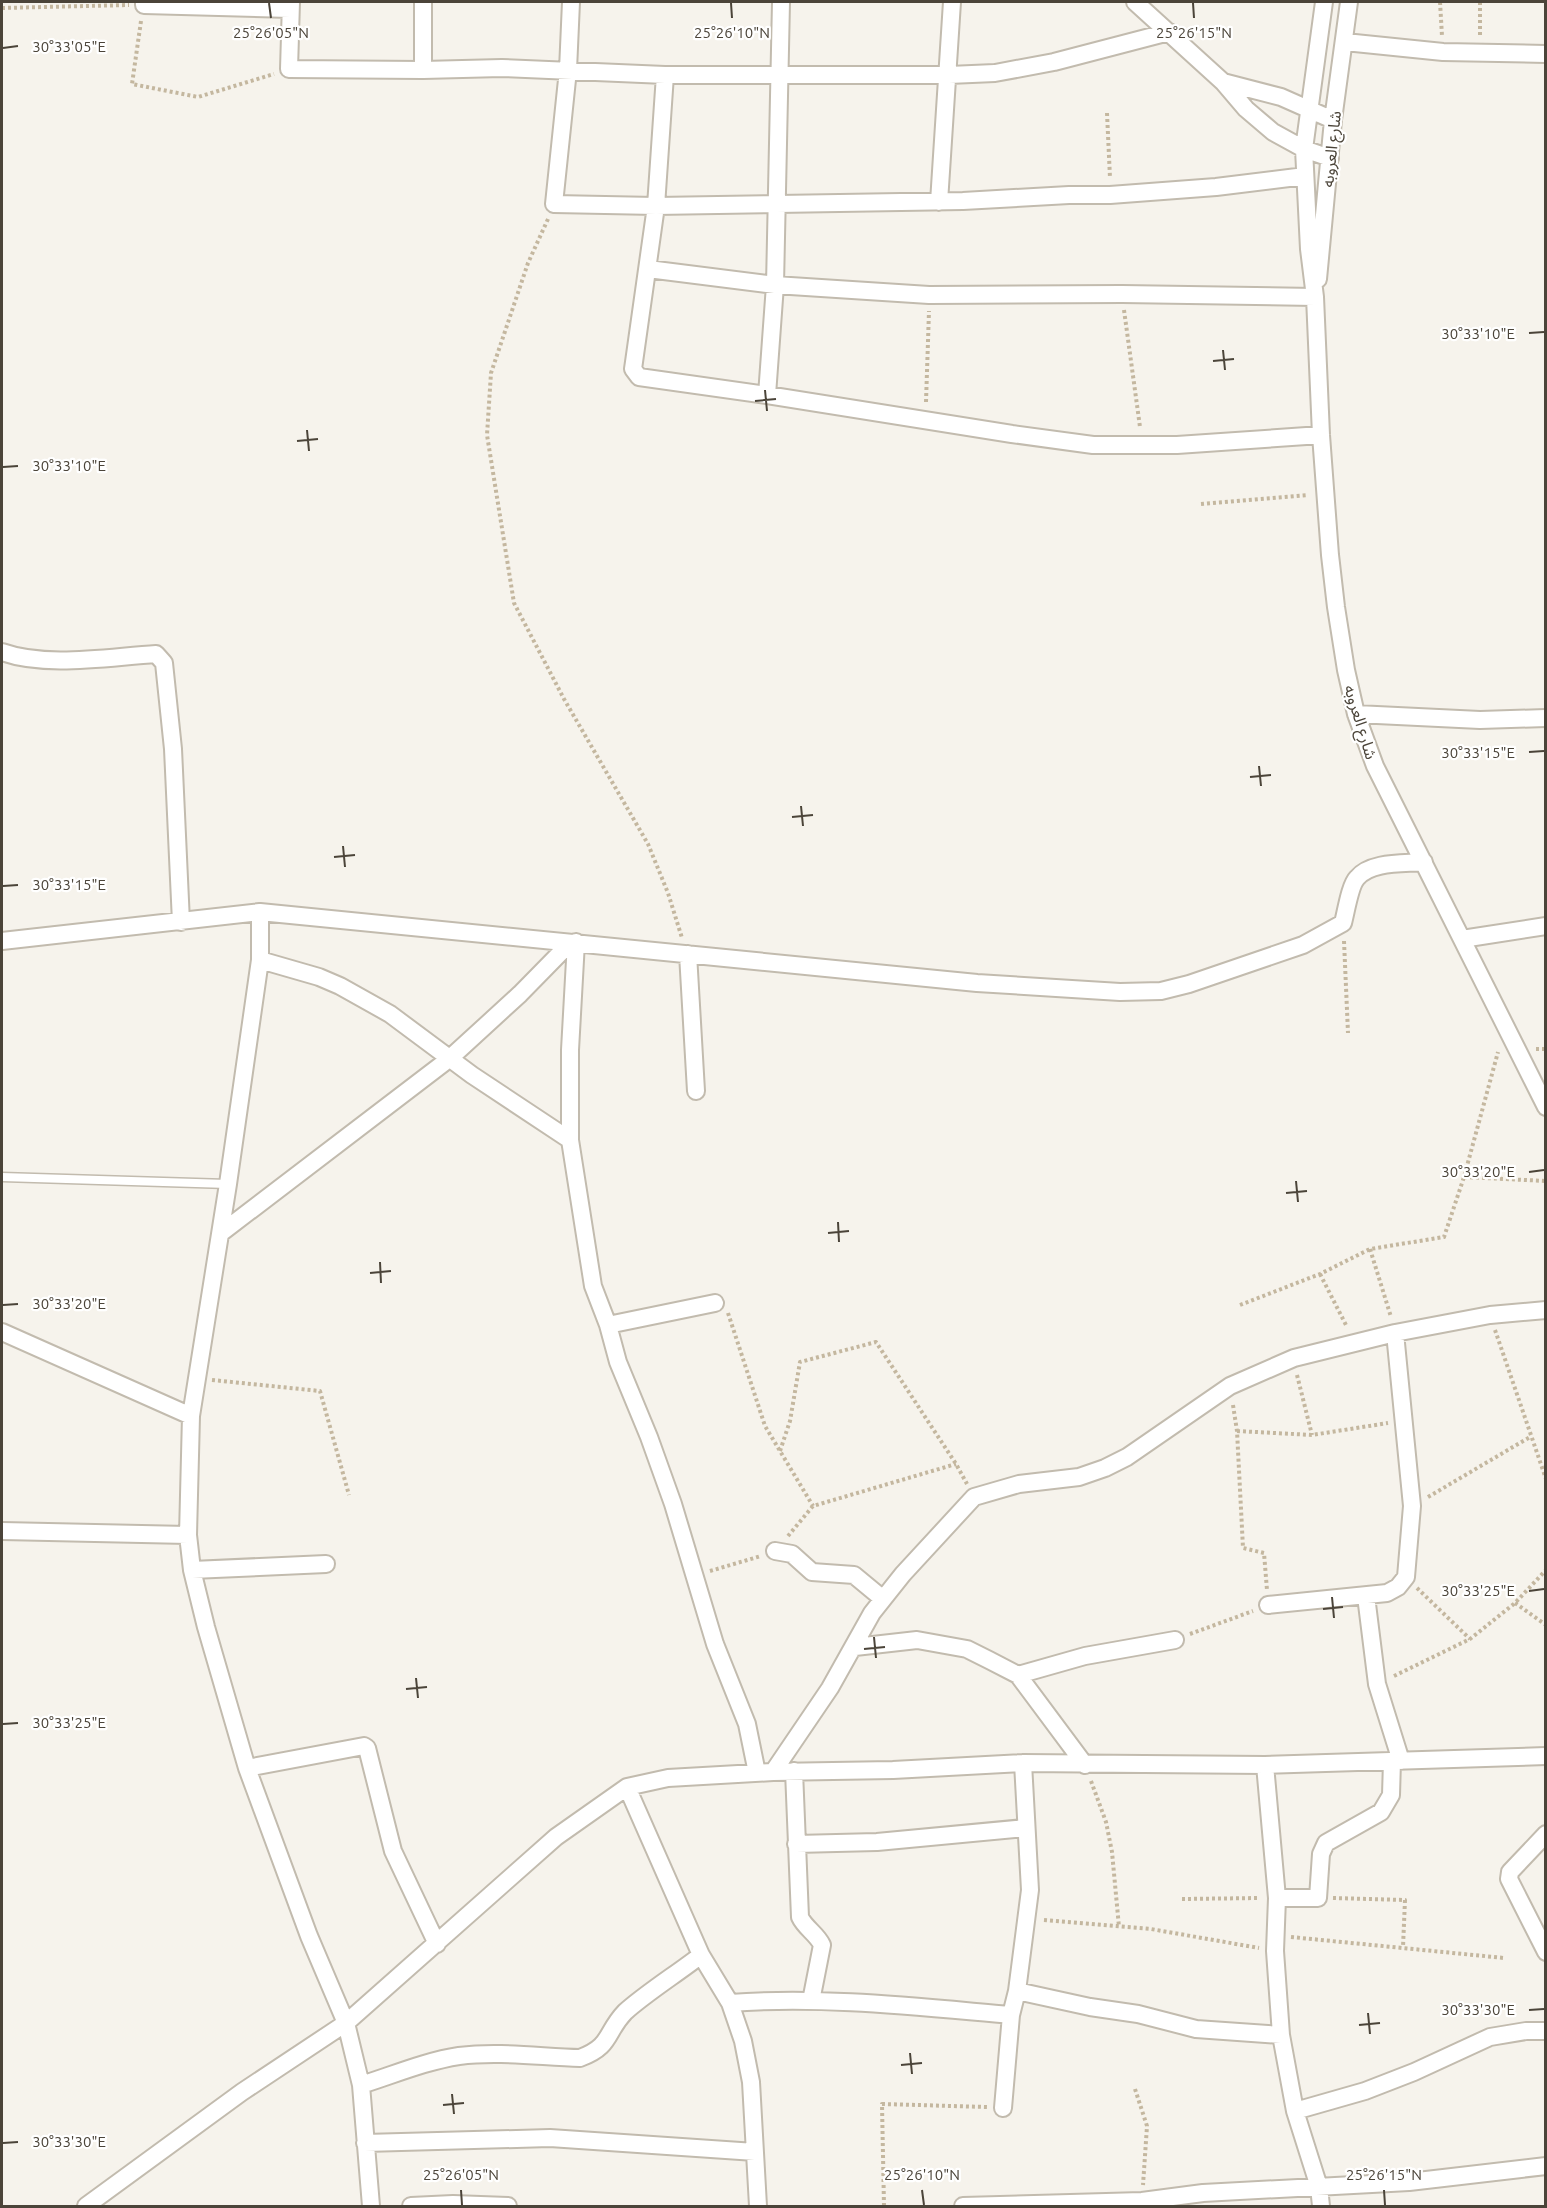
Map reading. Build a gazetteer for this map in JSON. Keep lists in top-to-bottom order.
{
  "streets": {
    "street": ["شارع العروبه"]
  },
  "coordinates": [
    "25°26'05\"N",
    "25°26'10\"N",
    "25°26'15\"N",
    "30°33'05\"E",
    "30°33'10\"E",
    "30°33'15\"E",
    "30°33'20\"E",
    "30°33'25\"E",
    "30°33'30\"E"
  ]
}
